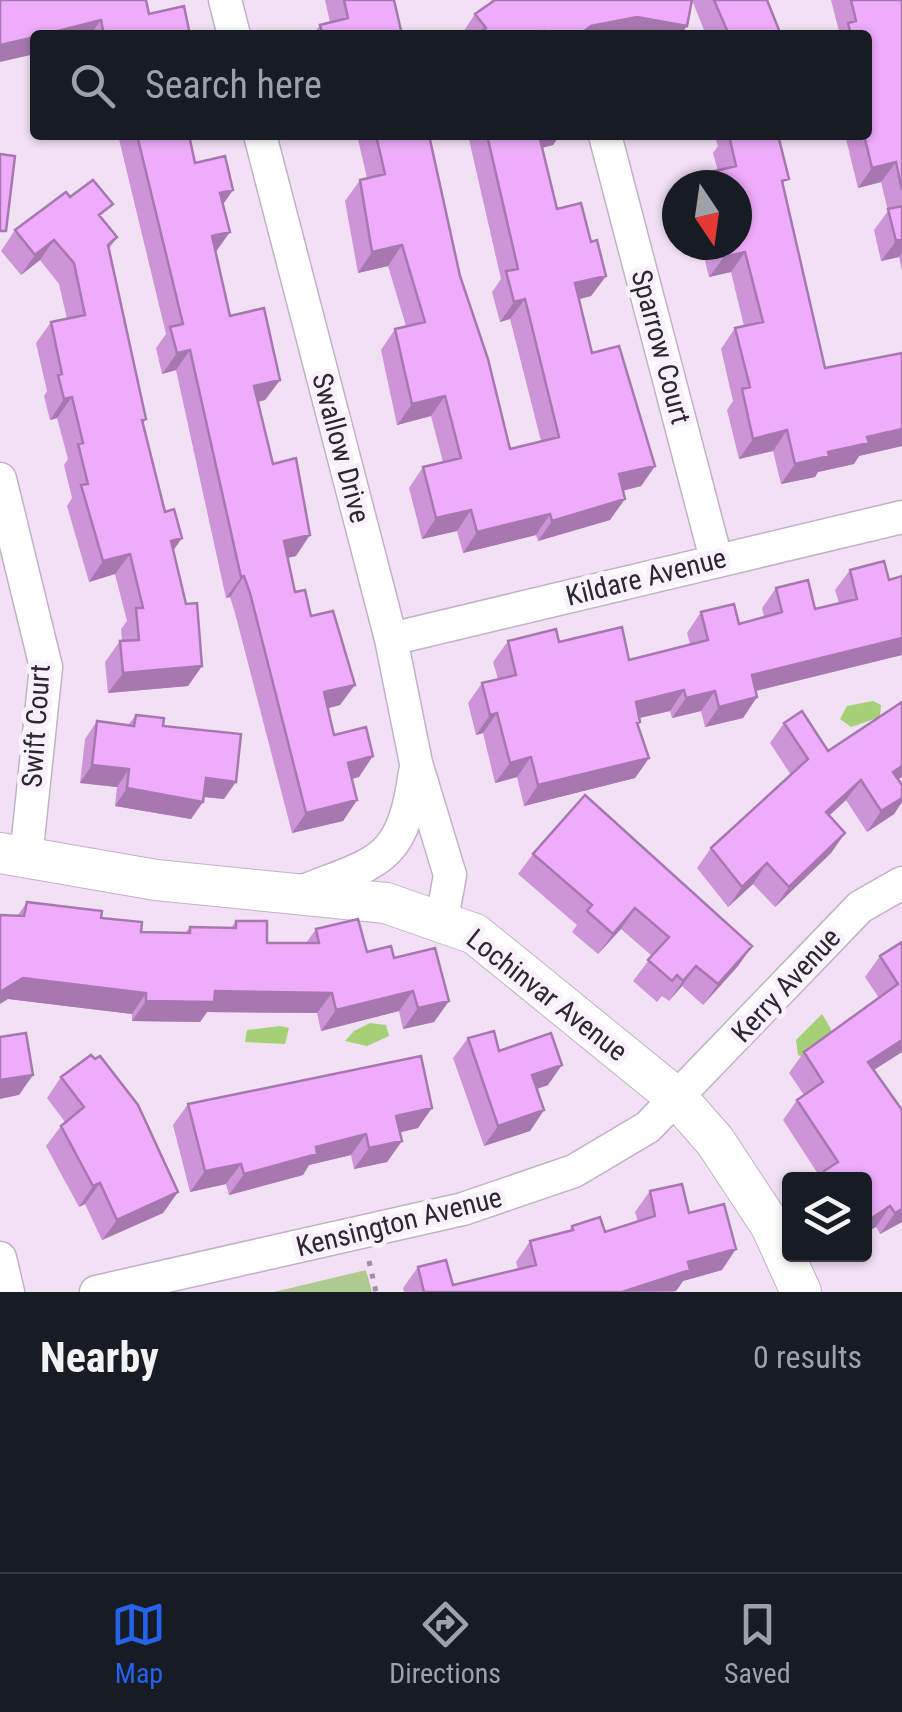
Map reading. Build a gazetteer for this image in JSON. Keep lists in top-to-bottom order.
{
  "streets": {
    "street": [
      "Sparrow Court",
      "Swallow Drive",
      "Kildare Avenue",
      "Swift Court",
      "Kerry Avenue",
      "Lochinvar Avenue",
      "Kensington Avenue"
    ]
  },
  "crossings": [
    ["Sparrow Court", "Kildare Avenue"],
    ["Swallow Drive", "Kildare Avenue"],
    ["Swallow Drive", "Lochinvar Avenue"],
    ["Swift Court", "Lochinvar Avenue"],
    ["Kerry Avenue", "Lochinvar Avenue"],
    ["Kerry Avenue", "Kensington Avenue"],
    ["Lochinvar Avenue", "Kensington Avenue"]
  ],
  "north": "bottom",
  "page": {
    "search": "Search here",
    "heading": ["Nearby", "0 results"],
    "nav": ["Map", "Directions", "Saved"]
  }
}
